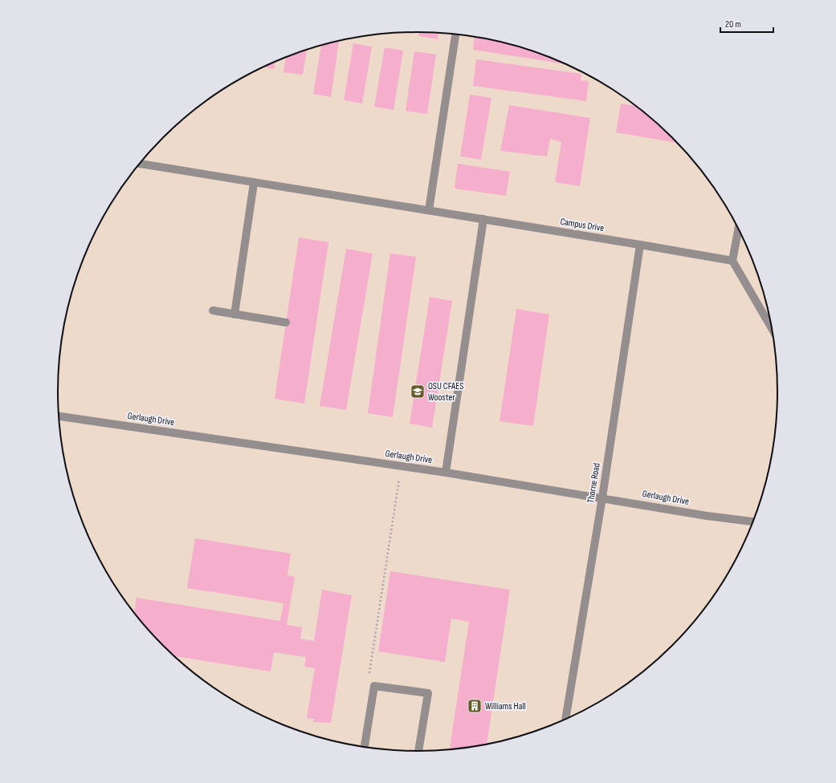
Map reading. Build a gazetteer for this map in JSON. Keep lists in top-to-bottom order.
{
  "streets": {
    "lane": ["Campus Drive", "Gerlaugh Drive", "Thorne Road"]
  },
  "crossings": [
    ["Campus Drive", "Thorne Road"],
    ["Gerlaugh Drive", "Thorne Road"]
  ],
  "places": {
    "school or university": ["OSU CFAES Wooster"],
    "building": ["Williams Hall"]
  },
  "scale_bar": "20 m"
}
